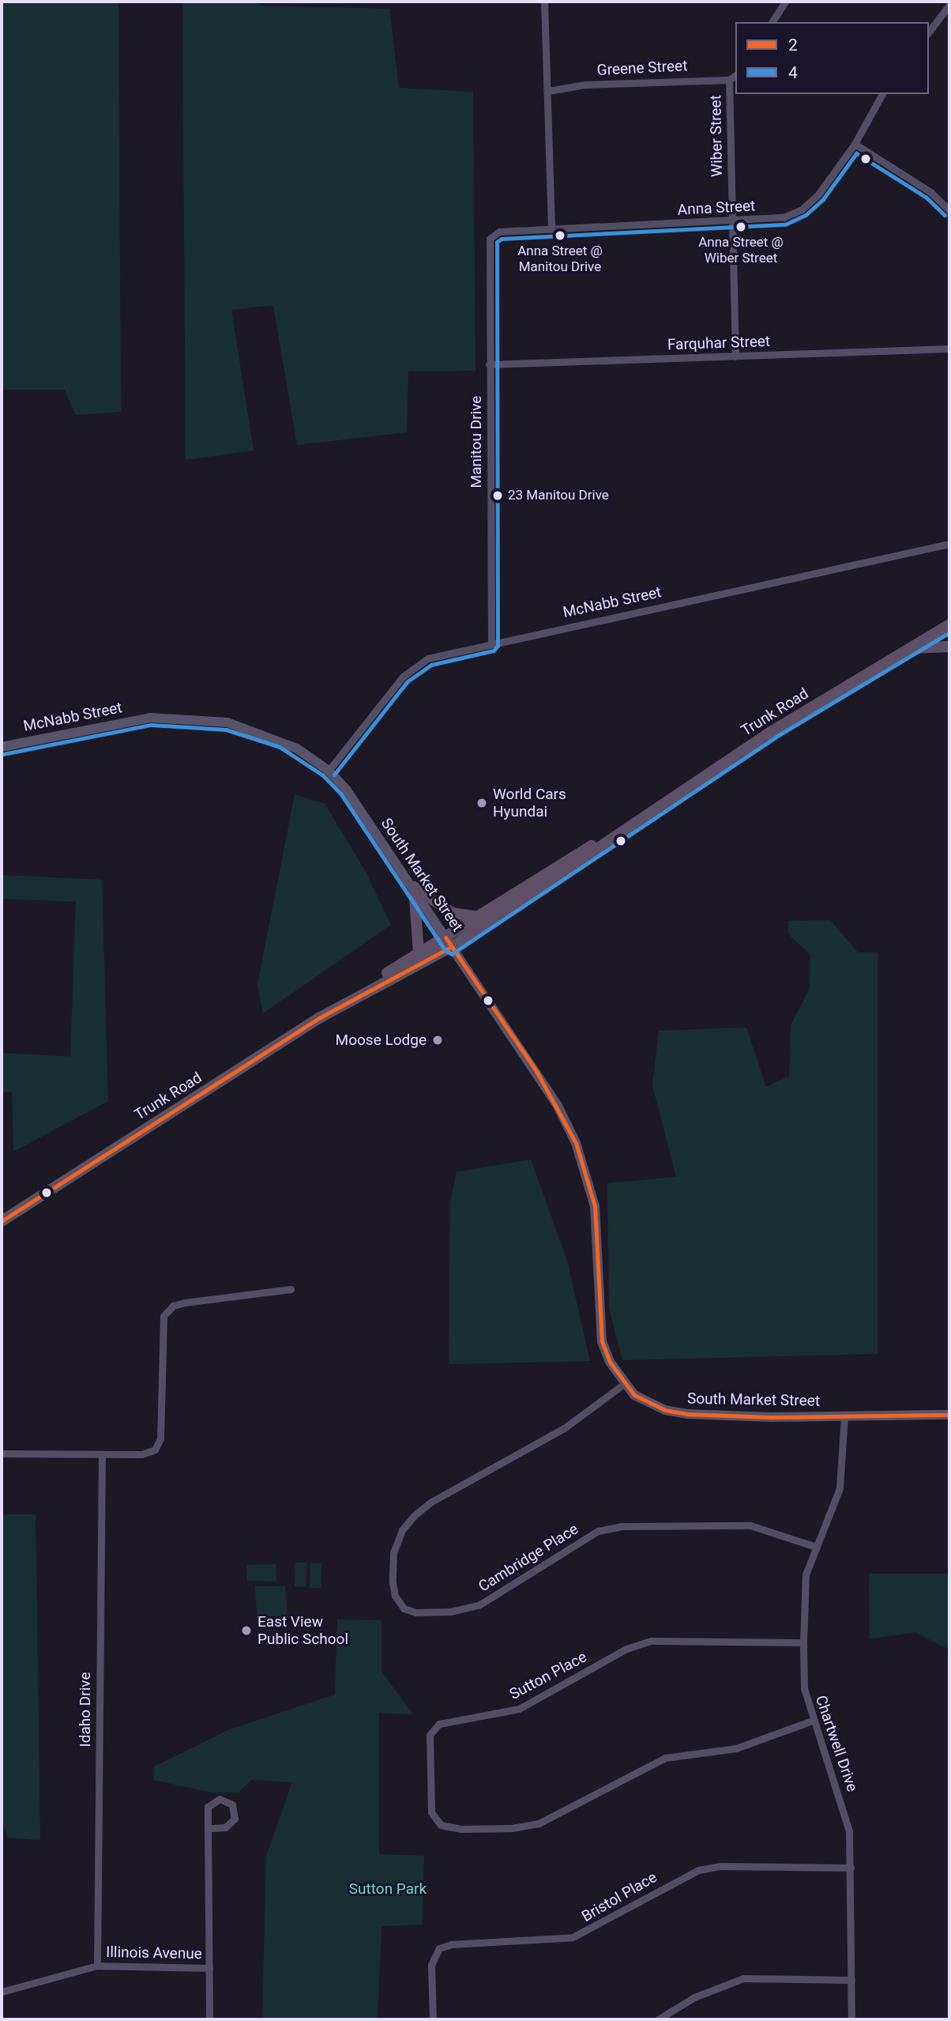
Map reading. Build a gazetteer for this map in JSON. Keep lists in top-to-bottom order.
{
  "streets": {
    "highway": ["Trunk Road"],
    "main road": ["McNabb Street", "South Market Street"],
    "street": [
      "Greene Street",
      "Wiber Street",
      "Anna Street",
      "Farquhar Street",
      "Manitou Drive",
      "Cambridge Place",
      "Sutton Place",
      "Idaho Drive",
      "Chartwell Drive",
      "Bristol Place",
      "Illinois Avenue"
    ]
  },
  "crossings": [
    ["Greene Street", "Wiber Street"],
    ["Wiber Street", "Anna Street"],
    ["Wiber Street", "Farquhar Street"],
    ["Anna Street", "Manitou Drive"],
    ["Farquhar Street", "Manitou Drive"],
    ["Manitou Drive", "McNabb Street"],
    ["McNabb Street", "South Market Street"],
    ["Trunk Road", "South Market Street"],
    ["South Market Street", "Cambridge Place"],
    ["South Market Street", "Chartwell Drive"],
    ["Cambridge Place", "Chartwell Drive"],
    ["Sutton Place", "Chartwell Drive"],
    ["Idaho Drive", "Illinois Avenue"],
    ["Chartwell Drive", "Bristol Place"]
  ],
  "parks": ["Sutton Park"],
  "places": [
    "Anna Street @ Wiber Street",
    "Anna Street @ Manitou Drive",
    "23 Manitou Drive",
    "World Cars Hyundai",
    "Moose Lodge",
    "East View Public School"
  ],
  "lines": ["transit line 4", "transit line 2"],
  "legend": ["2", "4"]
}
